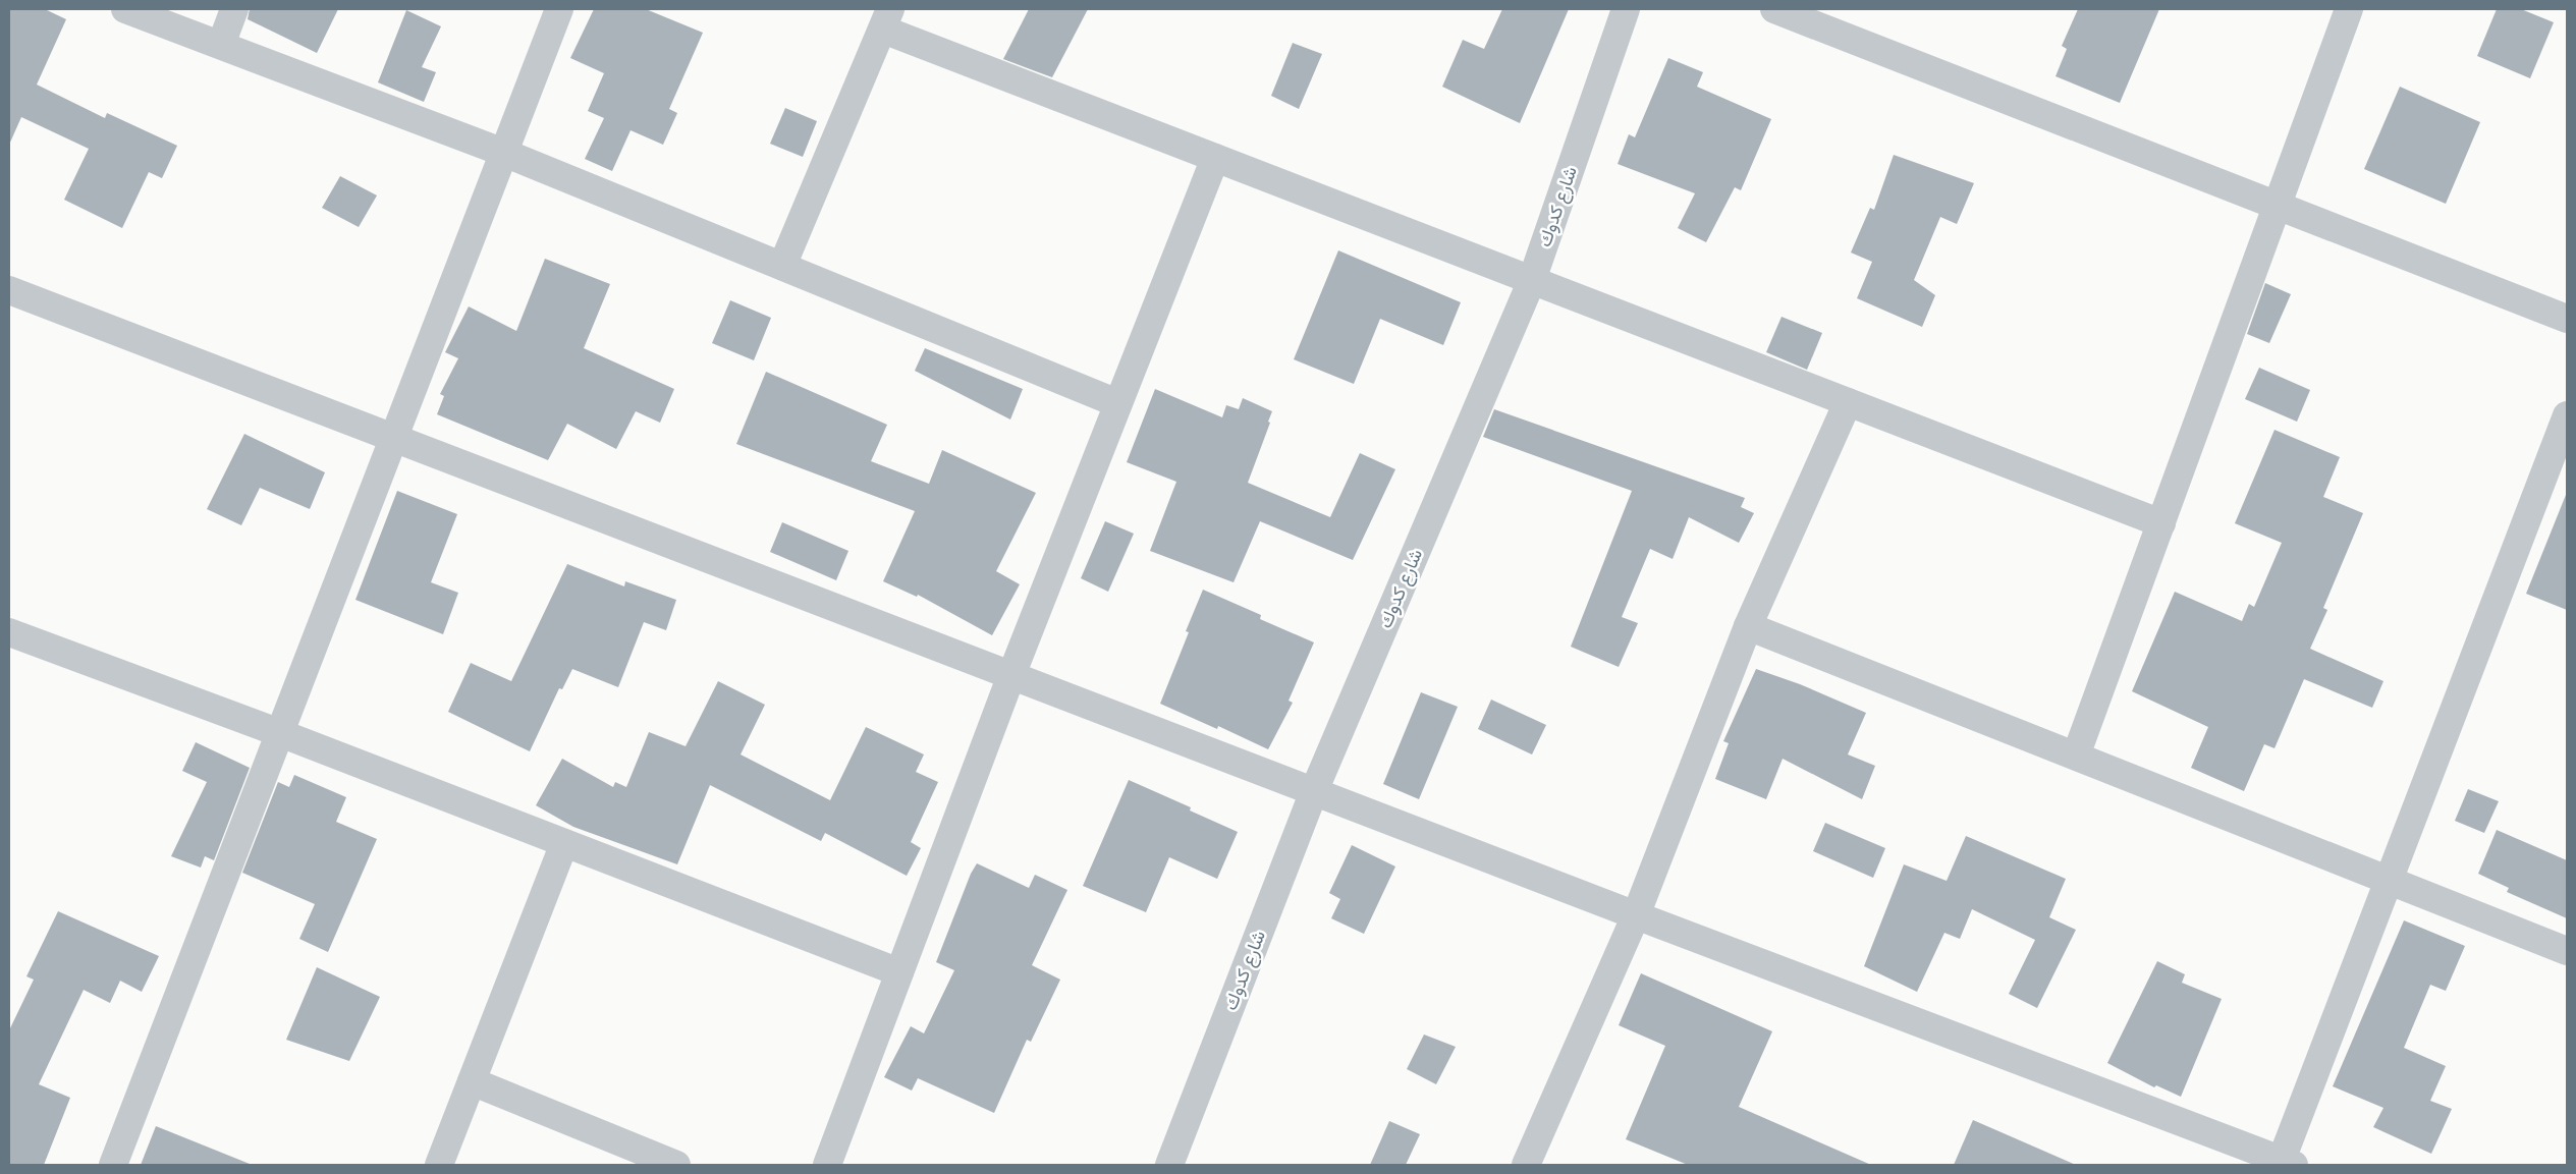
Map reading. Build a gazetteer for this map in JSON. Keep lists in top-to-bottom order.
{
  "streets": {
    "street": ["شارع كدوك"]
  }
}
